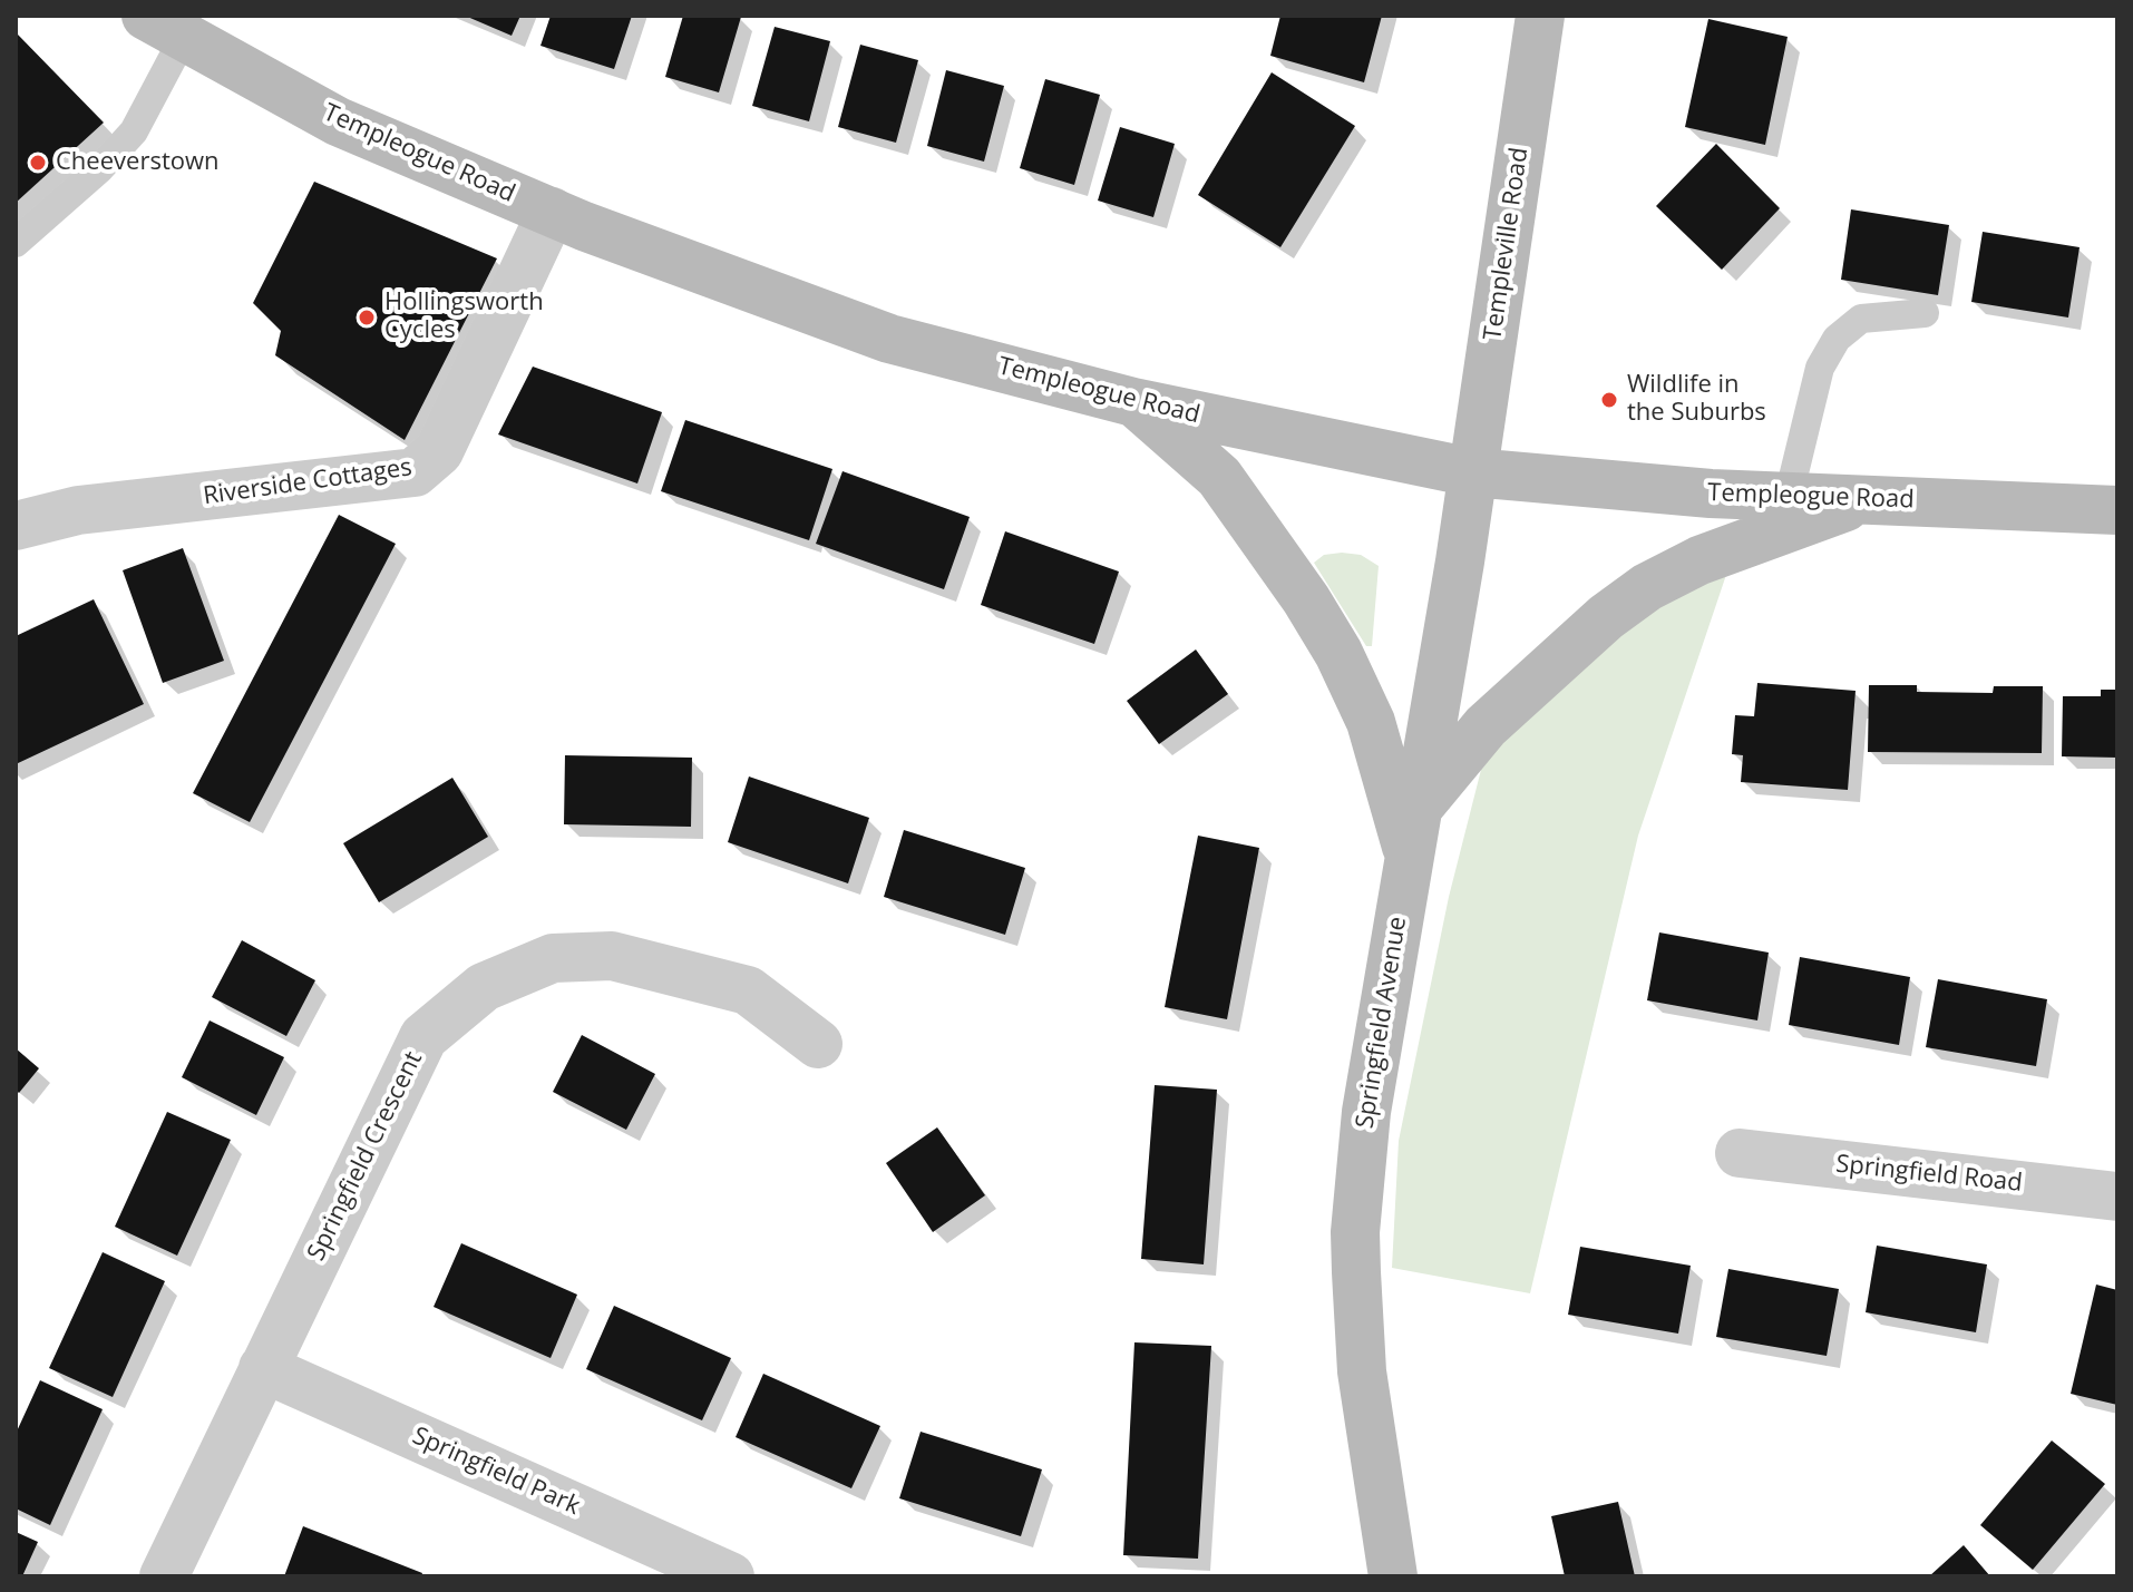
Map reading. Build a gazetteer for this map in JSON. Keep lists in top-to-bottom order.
{
  "streets": {
    "main road": ["Templeogue Road", "Templeville Road", "Springfield Avenue"],
    "street": [
      "Riverside Cottages",
      "Springfield Crescent",
      "Springfield Road",
      "Springfield Park"
    ]
  },
  "crossings": [
    ["Templeogue Road", "Templeville Road"],
    ["Templeogue Road", "Riverside Cottages"],
    ["Templeogue Road", "Springfield Avenue"],
    ["Templeville Road", "Springfield Avenue"],
    ["Springfield Crescent", "Springfield Park"]
  ],
  "places": ["Cheeverstown", "Hollingsworth Cycles", "Wildlife in the Suburbs"]
}
